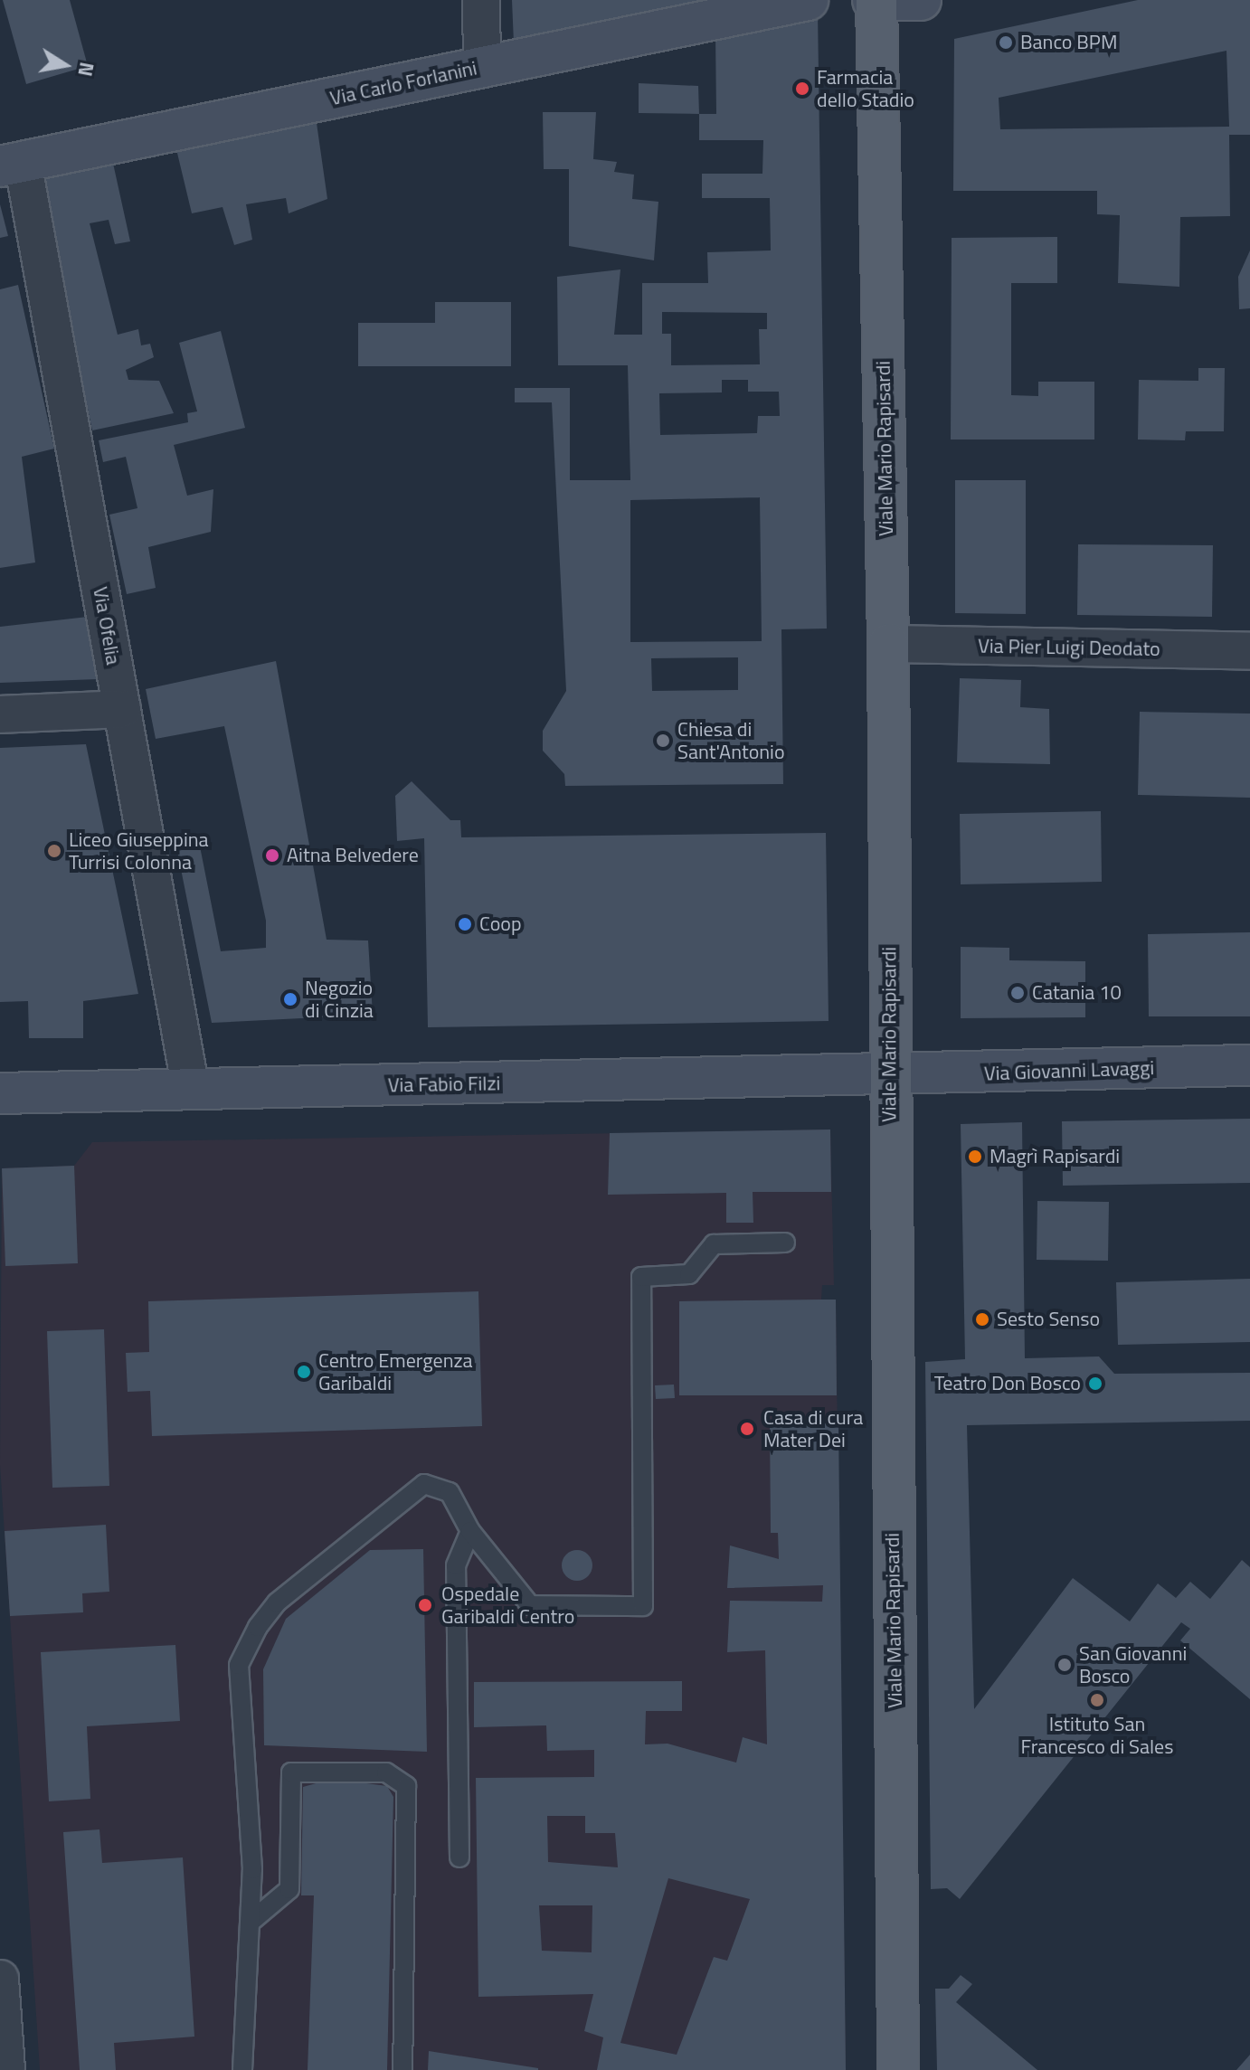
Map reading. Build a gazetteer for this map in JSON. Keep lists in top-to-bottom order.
{
  "streets": {
    "main road": ["Viale Mario Rapisardi"],
    "street": [
      "Via Carlo Forlanini",
      "Via Ofelia",
      "Via Pier Luigi Deodato",
      "Via Giovanni Lavaggi",
      "Via Fabio Filzi"
    ]
  },
  "crossings": [
    ["Via Carlo Forlanini", "Via Ofelia"],
    ["Viale Mario Rapisardi", "Via Pier Luigi Deodato"],
    ["Viale Mario Rapisardi", "Via Giovanni Lavaggi"],
    ["Viale Mario Rapisardi", "Via Fabio Filzi"],
    ["Via Ofelia", "Via Fabio Filzi"],
    ["Via Giovanni Lavaggi", "Via Fabio Filzi"]
  ],
  "places": [
    "Banco BPM",
    "Farmacia dello Stadio",
    "Chiesa di Sant'Antonio",
    "Liceo Giuseppina Turrisi Colonna",
    "Aitna Belvedere",
    "Coop",
    "Catania 10",
    "Negozio di Cinzia",
    "Magrì Rapisardi",
    "Sesto Senso",
    "Centro Emergenza Garibaldi",
    "Teatro Don Bosco",
    "Casa di cura Mater Dei",
    "Ospedale Garibaldi Centro",
    "San Giovanni Bosco",
    "Istituto San Francesco di Sales"
  ],
  "north": "right"
}
